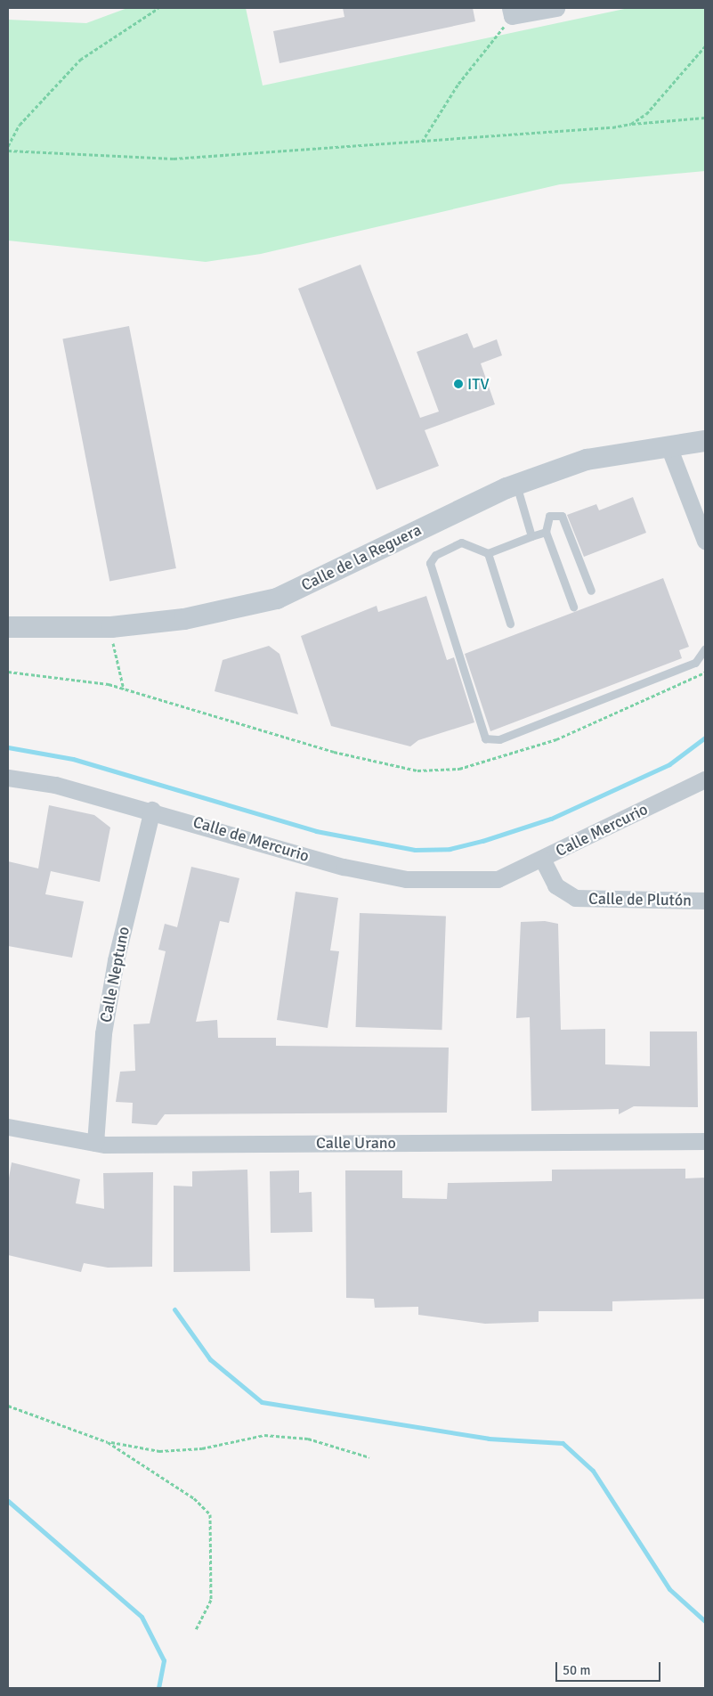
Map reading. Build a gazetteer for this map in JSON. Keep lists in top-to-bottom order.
{
  "streets": {
    "street": [
      "Calle de la Reguera",
      "Calle Mercurio",
      "Calle de Mercurio",
      "Calle de Plutón",
      "Calle Neptuno",
      "Calle Urano"
    ]
  },
  "crossings": [
    ["Calle Mercurio", "Calle de Mercurio"],
    ["Calle Mercurio", "Calle de Plutón"],
    ["Calle de Mercurio", "Calle Neptuno"],
    ["Calle Neptuno", "Calle Urano"]
  ],
  "places": ["ITV"],
  "scale_bar": "50 m"
}
